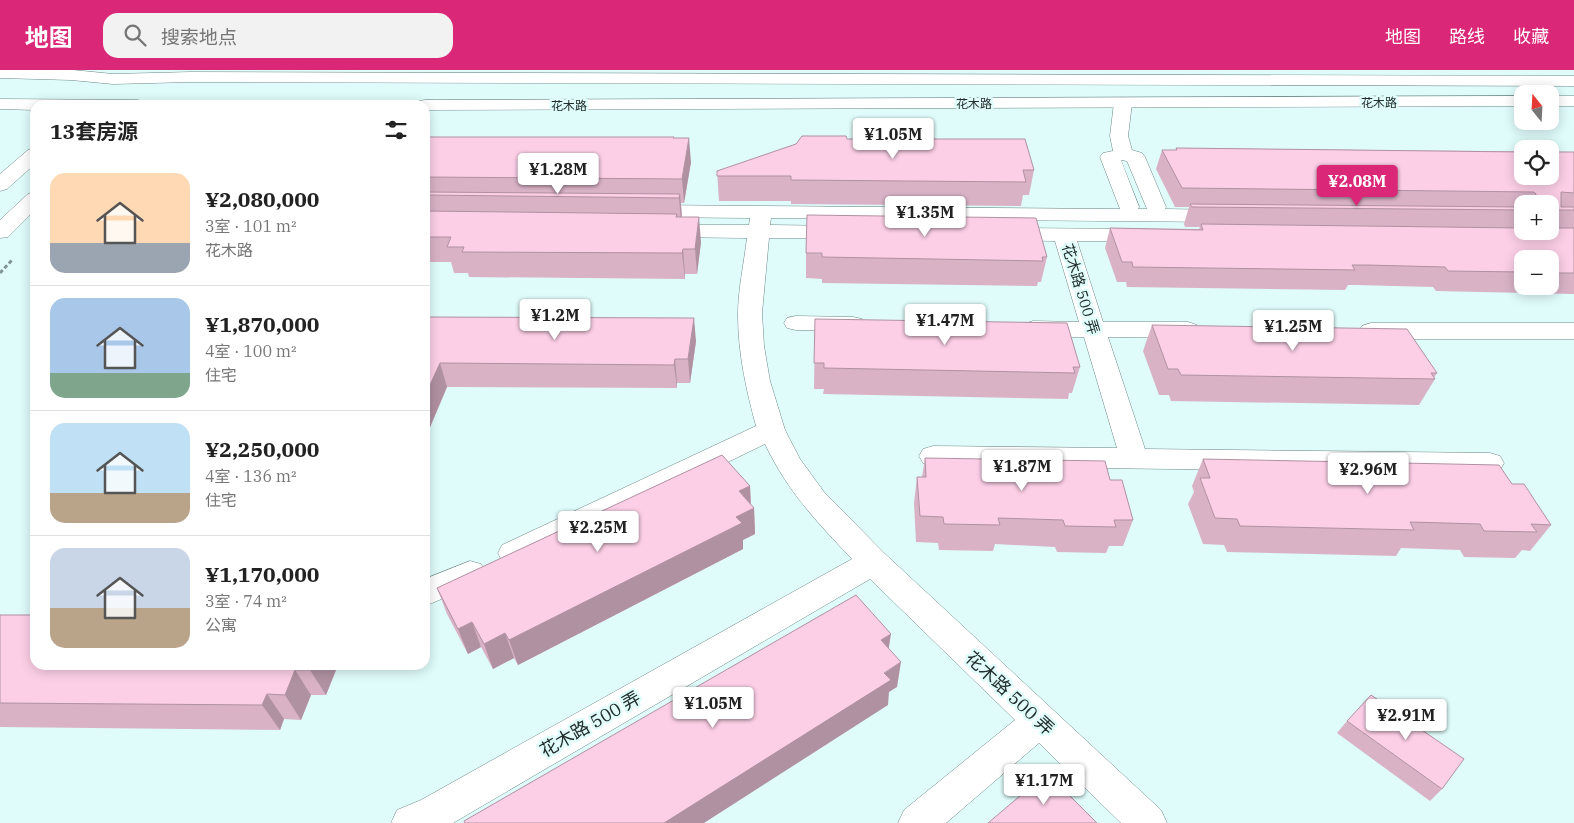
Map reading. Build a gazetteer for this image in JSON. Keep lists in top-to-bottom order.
{
  "streets": {
    "main road": ["花木路", "花木路 500 弄"]
  },
  "north": "top",
  "page": {
    "header": "地图",
    "search": "搜索地点",
    "nav": ["地图", "路线", "收藏"],
    "map_buttons": ["+", "−"],
    "heading": "13套房源",
    "price": [
      "¥1.05M",
      "¥1.28M",
      "¥2.08M",
      "¥1.35M",
      "¥1.2M",
      "¥1.47M",
      "¥1.25M",
      "¥1.87M",
      "¥2.96M",
      "¥2.25M",
      "¥1.05M",
      "¥2.91M",
      "¥1.17M"
    ],
    "list": [
      {
        "name": "¥2,080,000",
        "note": "3室 · 101 m² · 花木路"
      },
      {
        "name": "¥1,870,000",
        "note": "4室 · 100 m² · 住宅"
      },
      {
        "name": "¥2,250,000",
        "note": "4室 · 136 m² · 住宅"
      },
      {
        "name": "¥1,170,000",
        "note": "3室 · 74 m² · 公寓"
      }
    ]
  }
}
